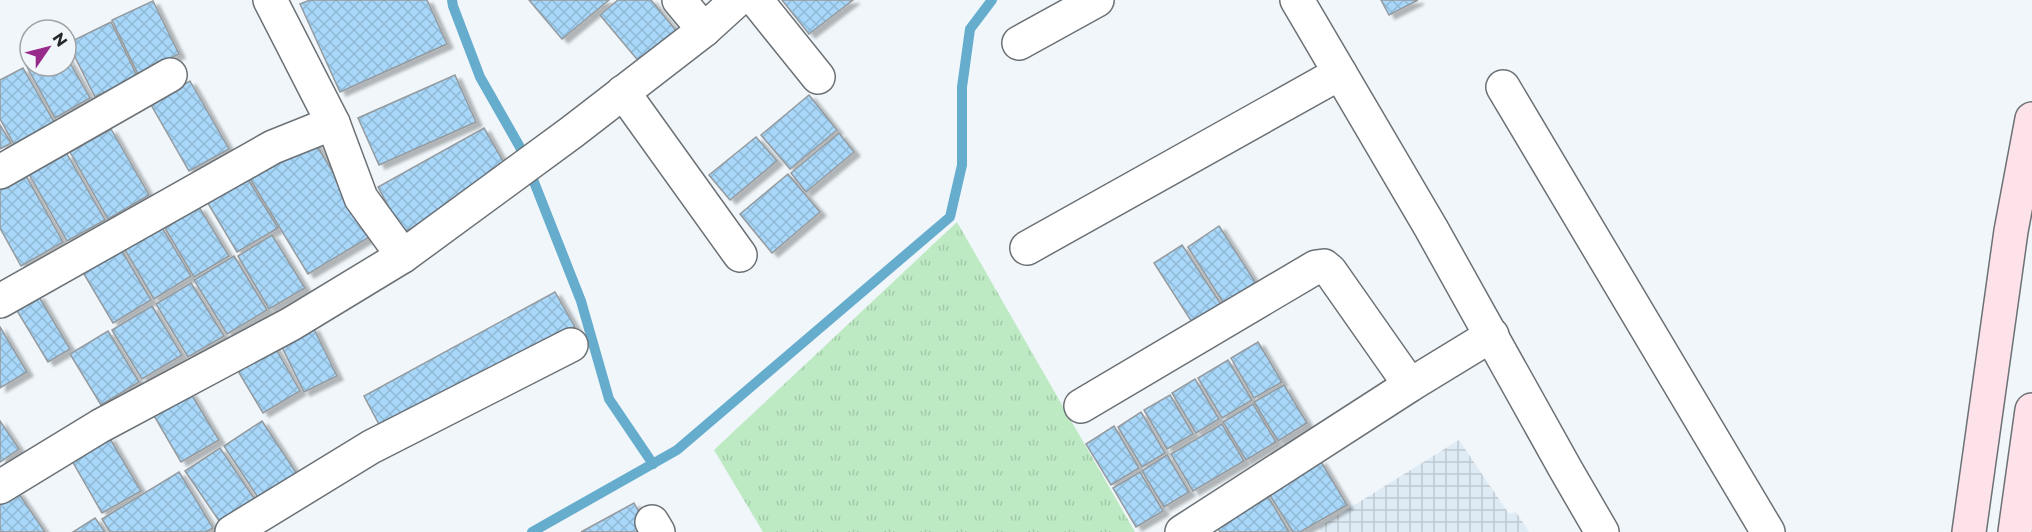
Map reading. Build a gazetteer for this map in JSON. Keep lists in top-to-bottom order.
{
  "north": "top right"
}
